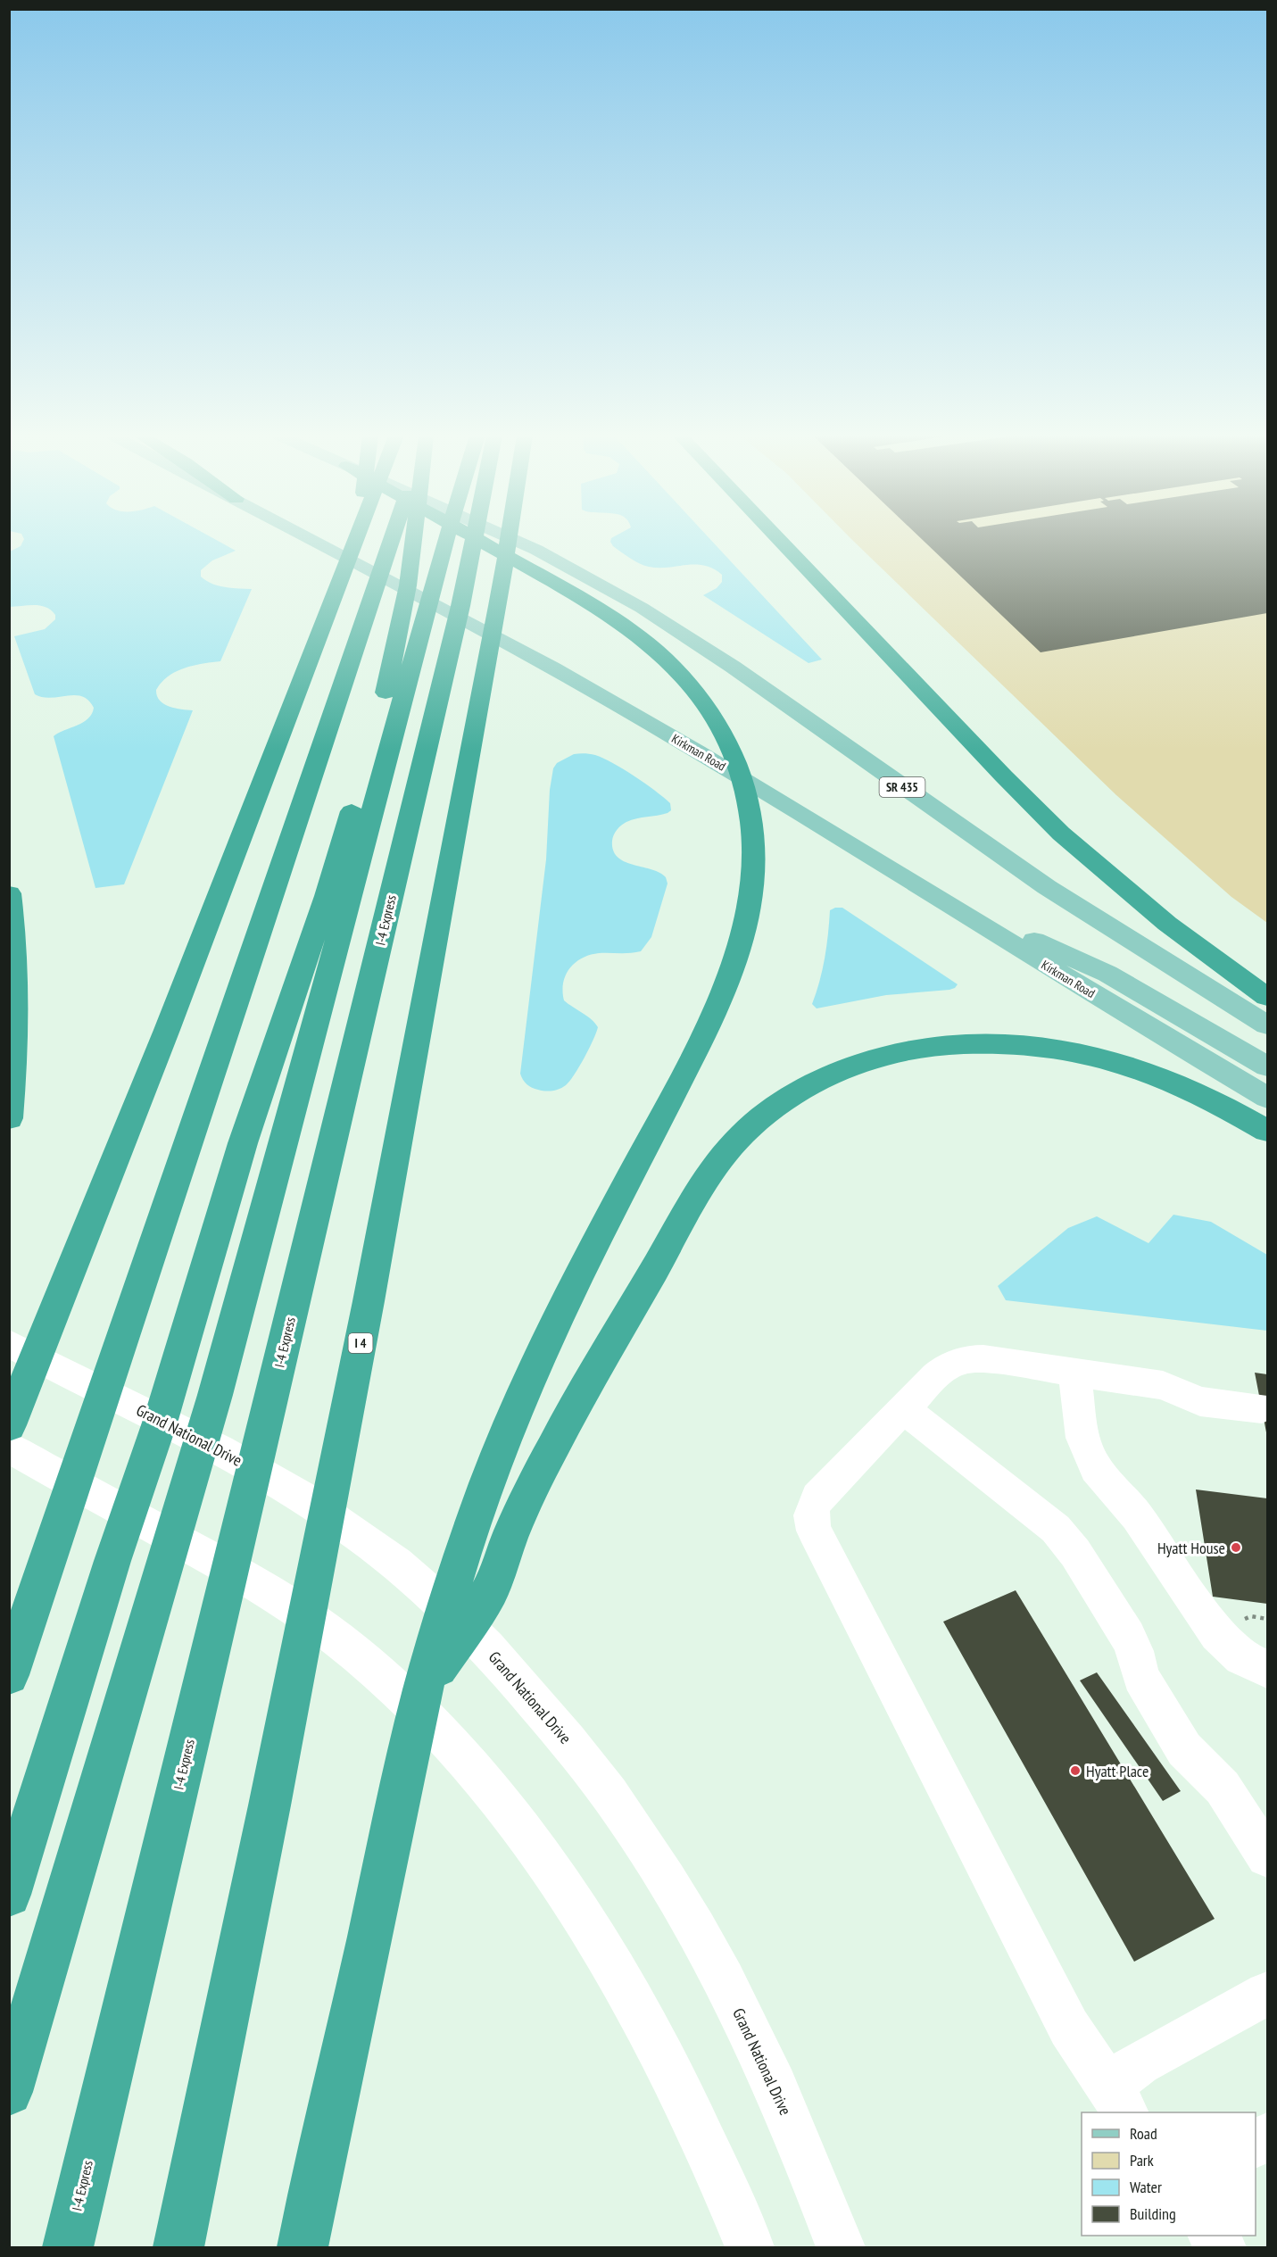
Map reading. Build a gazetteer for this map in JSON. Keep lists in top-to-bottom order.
{
  "streets": {
    "highway": ["I-4 Express", "I 4"],
    "main road": ["Kirkman Road", "SR 435"],
    "street": ["Grand National Drive"]
  },
  "places": ["Hyatt House", "Hyatt Place"],
  "legend": [
    "Road",
    "Park",
    "Water",
    "Building"
  ]
}
